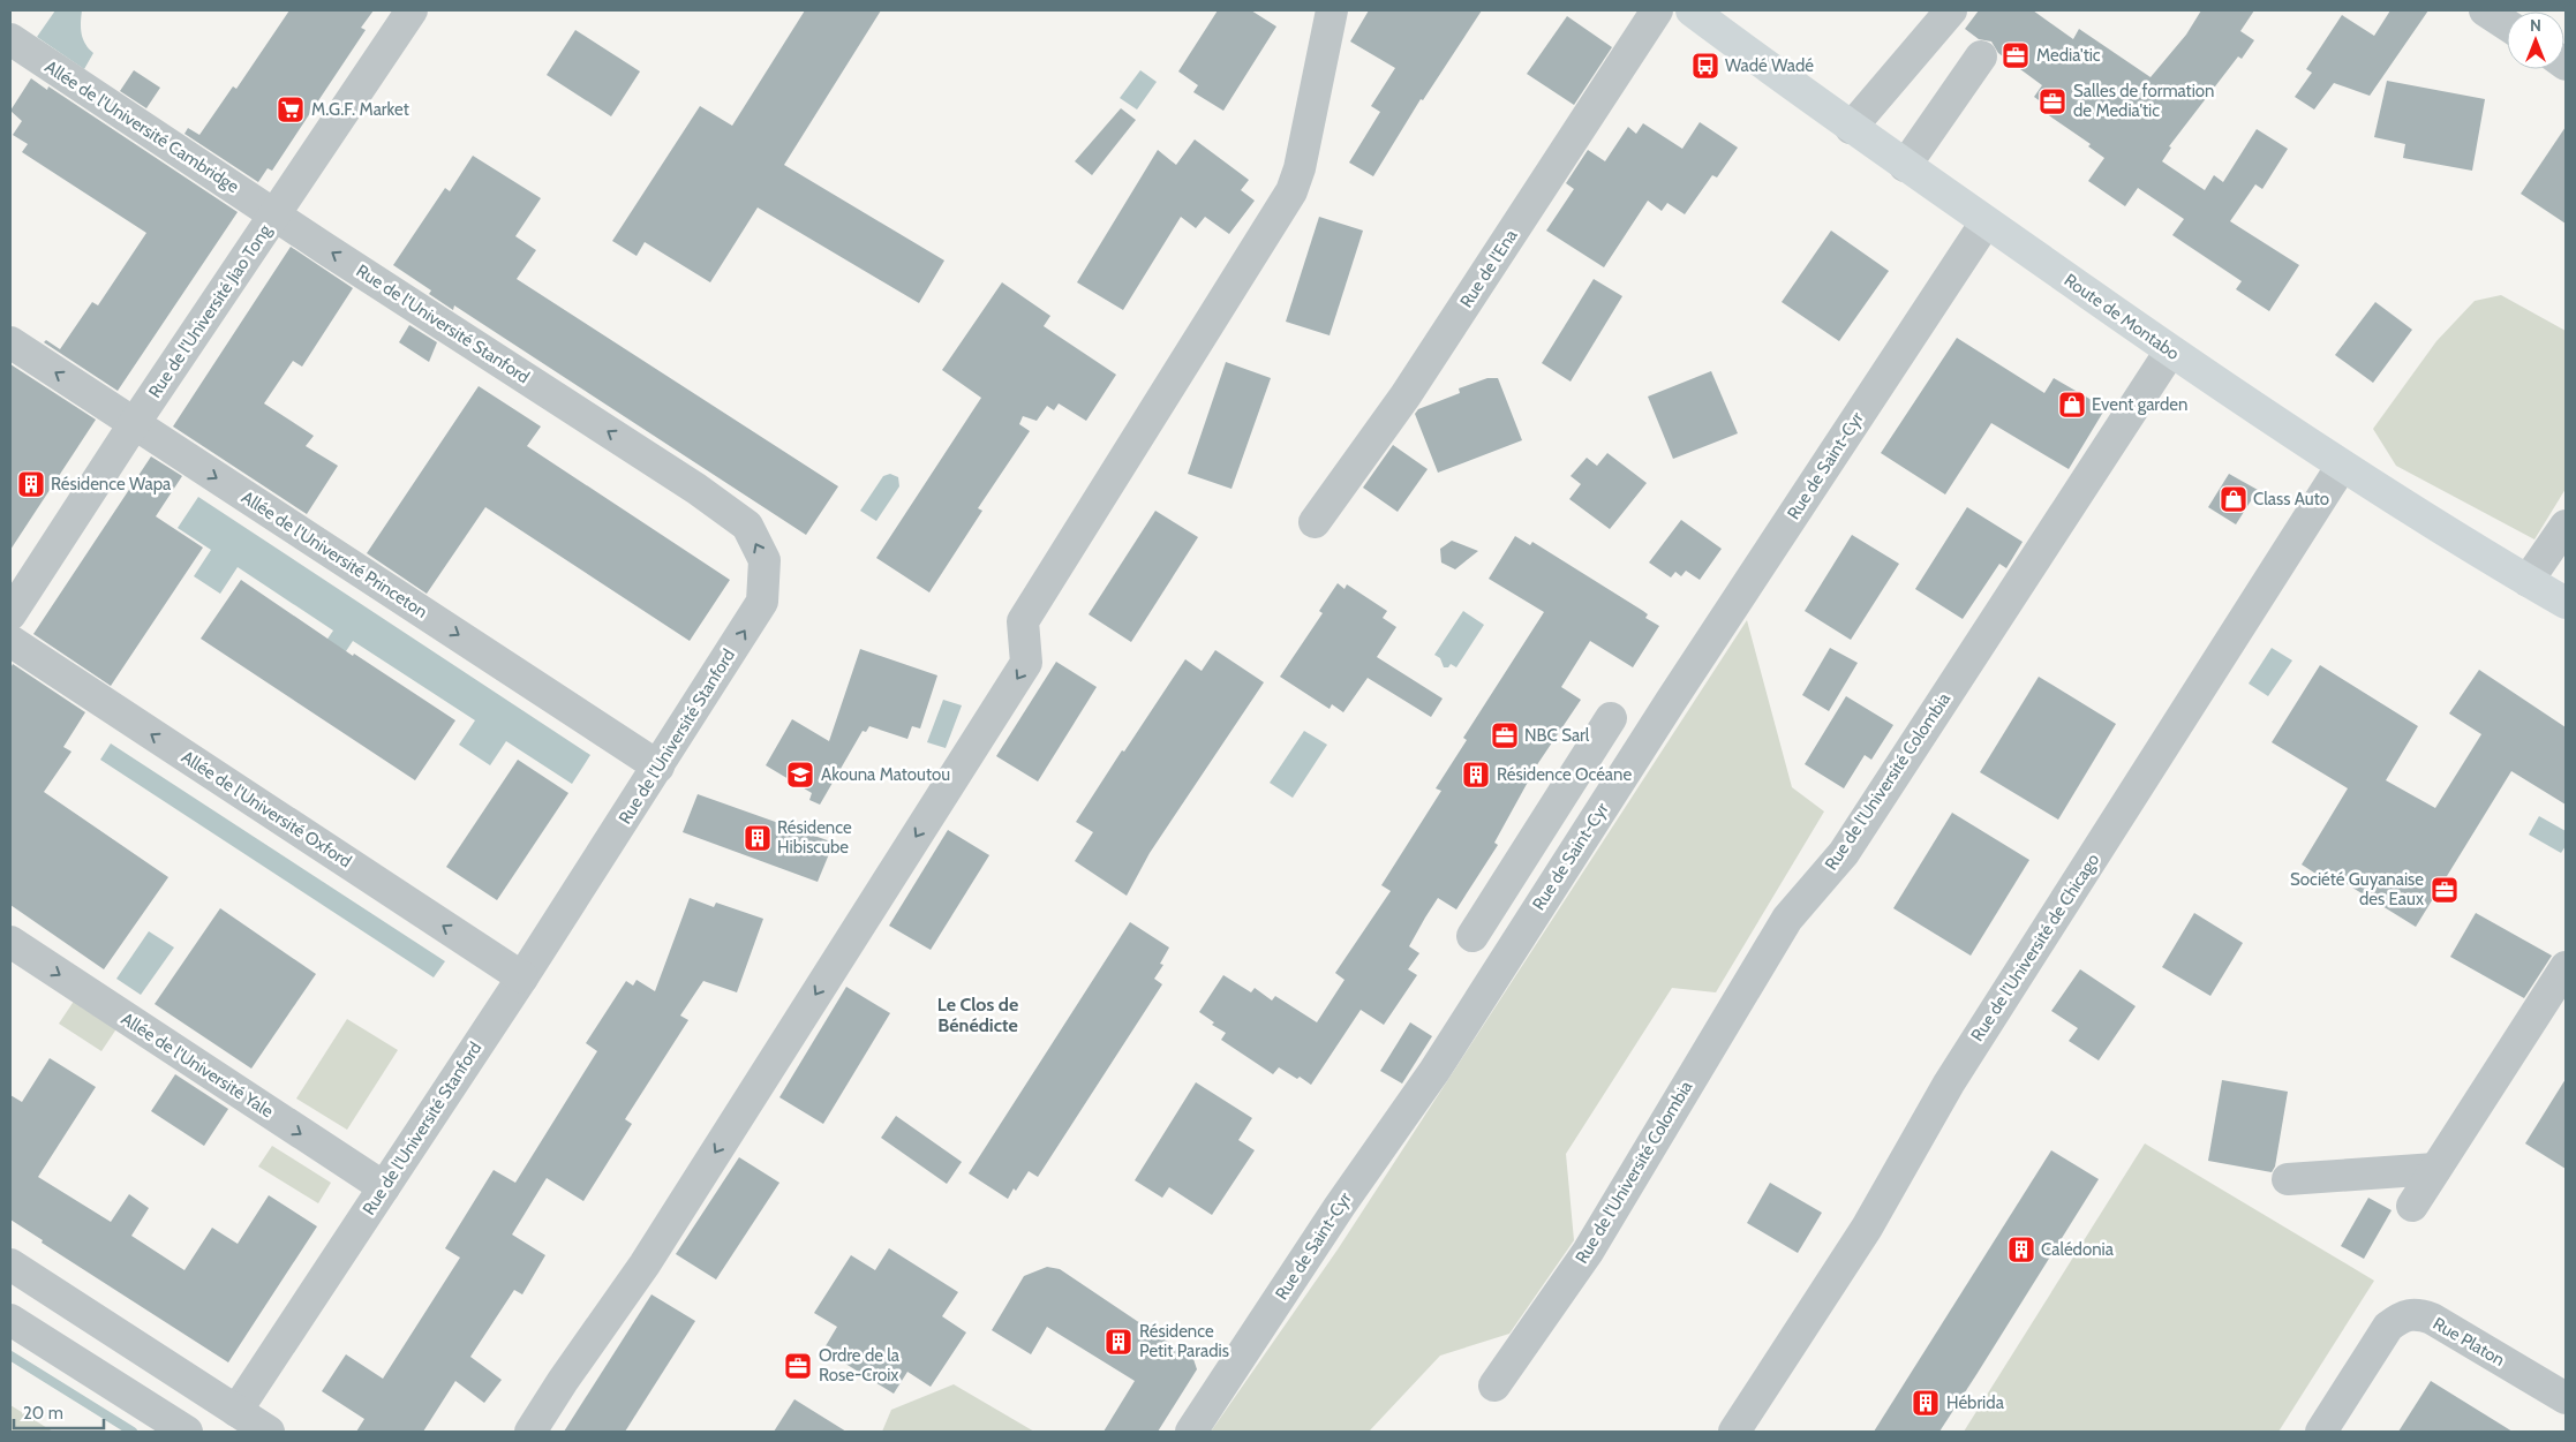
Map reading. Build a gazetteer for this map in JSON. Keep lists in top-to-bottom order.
{
  "streets": {
    "main road": ["Route de Montabo"],
    "street": [
      "Allée de l'Université Cambridge",
      "Rue de l'Ena",
      "Rue de l'Université Jiao Tong",
      "Rue de l'Université Stanford",
      "Rue de Saint-Cyr",
      "Allée de l'Université Princeton",
      "Rue de l'Université Colombia",
      "Allée de l'Université Oxford",
      "Rue de l’Université de Chicago",
      "Allée de l'Université Yale",
      "Rue Platon"
    ]
  },
  "crossings": [
    ["Allée de l'Université Cambridge", "Rue de l'Université Jiao Tong"],
    ["Allée de l'Université Cambridge", "Rue de l'Université Stanford"],
    ["Rue de l'Université Jiao Tong", "Rue de l'Université Stanford"],
    ["Rue de l'Université Jiao Tong", "Allée de l'Université Princeton"],
    ["Route de Montabo", "Rue de Saint-Cyr"],
    ["Route de Montabo", "Rue de l'Université Colombia"],
    ["Route de Montabo", "Rue de l’Université de Chicago"],
    ["Rue de l'Université Stanford", "Allée de l'Université Princeton"],
    ["Rue de l'Université Stanford", "Allée de l'Université Oxford"],
    ["Rue de l'Université Stanford", "Allée de l'Université Yale"]
  ],
  "one_way": ["Allée de l'Université Oxford"],
  "districts": ["Le Clos de Bénédicte"],
  "places": {
    "office": [
      "Media'tic",
      "Salles de formation de Media'tic",
      "NBC Sarl",
      "Société Guyanaise des Eaux",
      "Ordre de la Rose-Croix"
    ],
    "bus stop": ["Wadé Wadé"],
    "supermarket": ["M.G.F. Market"],
    "shop": ["Event garden", "Class Auto"],
    "building": [
      "Résidence Wapa",
      "Résidence Océane",
      "Résidence Hibiscube",
      "Calédonia",
      "Résidence Petit Paradis",
      "Hébrida"
    ],
    "school or university": ["Akouna Matoutou"]
  },
  "scale_bar": "20 m",
  "north": "top"
}
